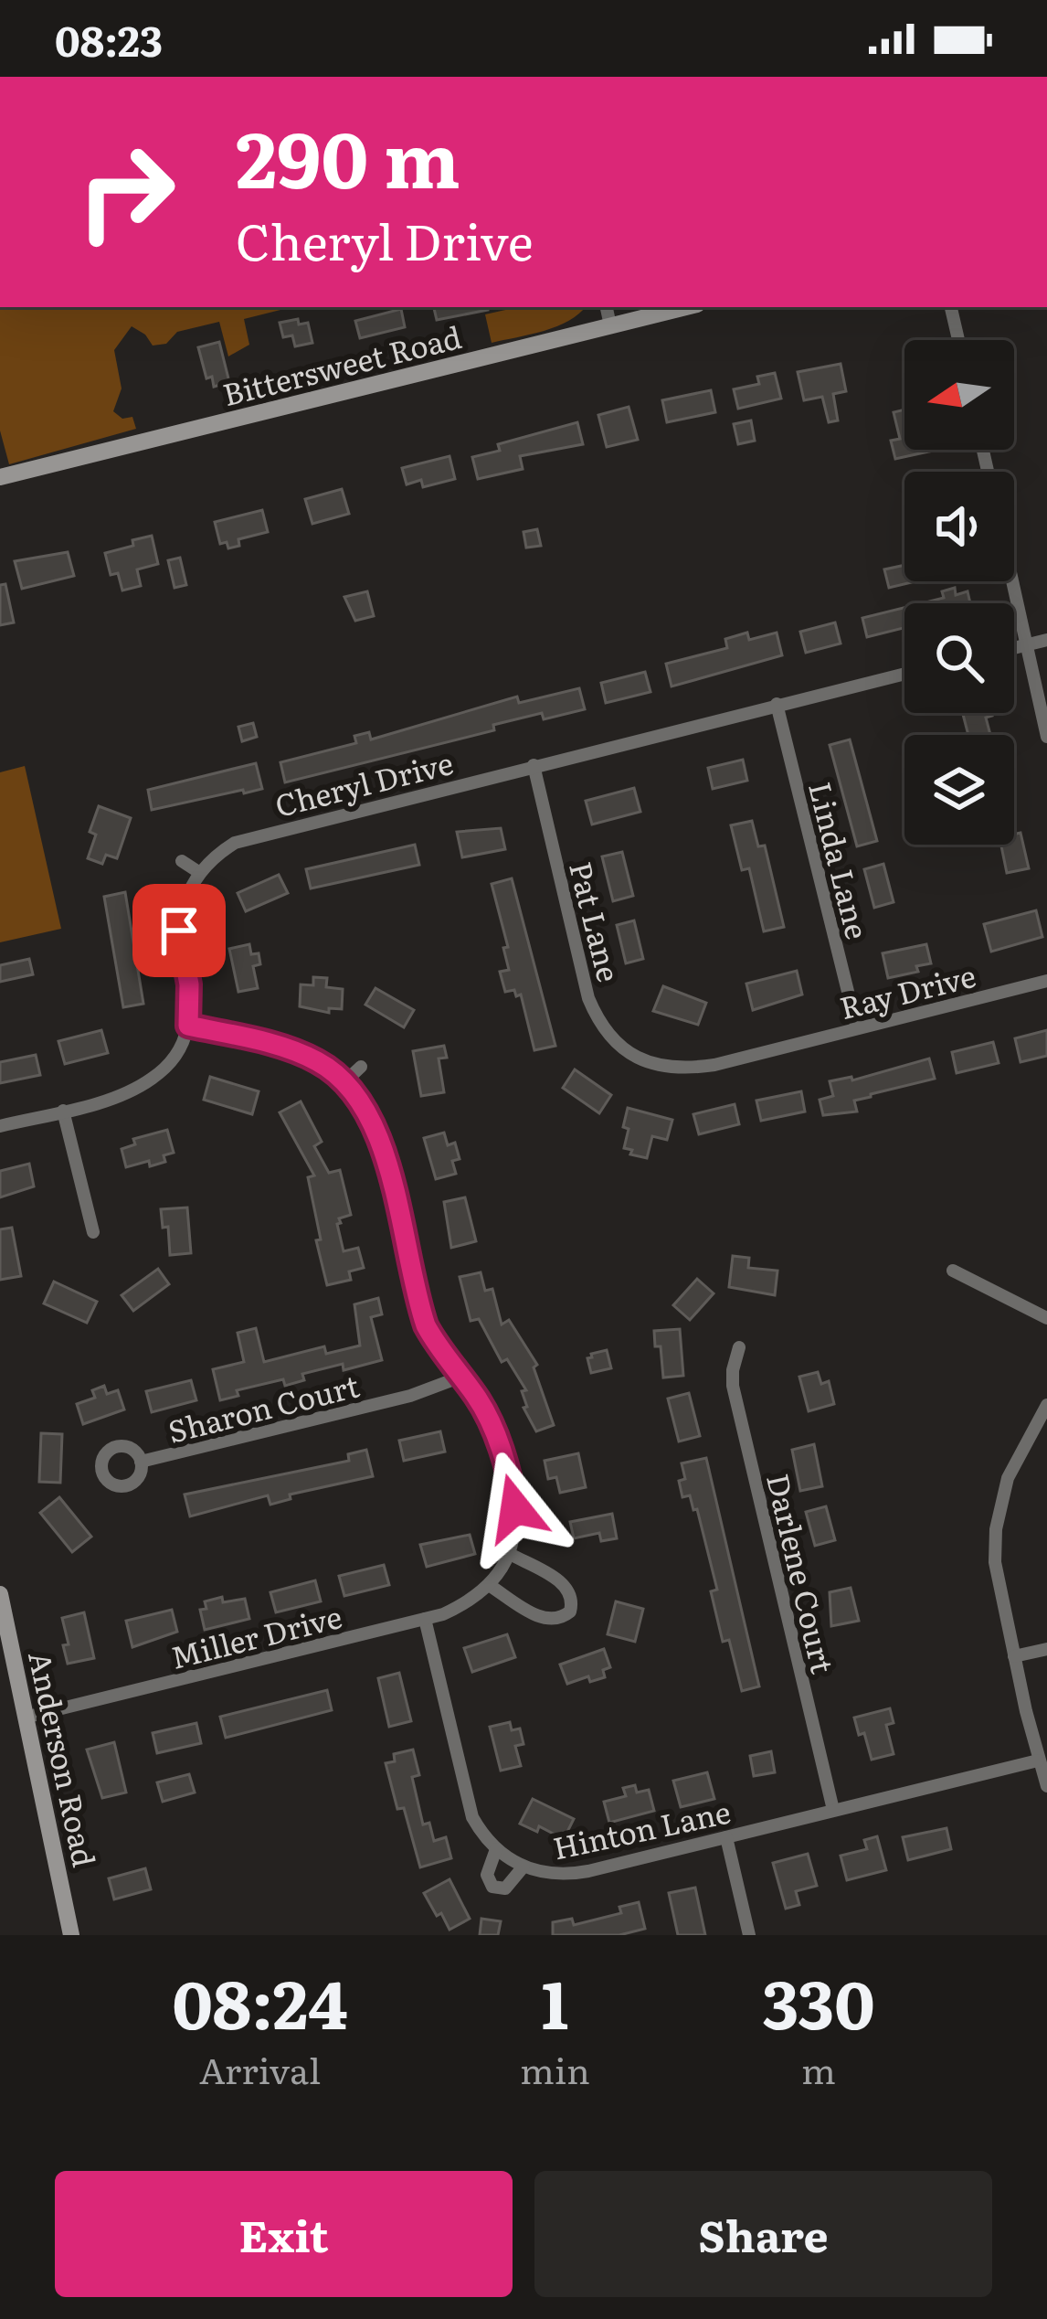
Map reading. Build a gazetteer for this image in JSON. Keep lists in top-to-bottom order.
{
  "streets": {
    "street": [
      "Bittersweet Road",
      "Cheryl Drive",
      "Linda Lane",
      "Pat Lane",
      "Ray Drive",
      "Sharon Court",
      "Darlene Court",
      "Miller Drive",
      "Anderson Road",
      "Hinton Lane"
    ]
  },
  "crossings": [
    ["Cheryl Drive", "Linda Lane"],
    ["Cheryl Drive", "Pat Lane"],
    ["Linda Lane", "Ray Drive"],
    ["Pat Lane", "Ray Drive"],
    ["Darlene Court", "Hinton Lane"],
    ["Miller Drive", "Anderson Road"],
    ["Miller Drive", "Hinton Lane"]
  ],
  "north": "left",
  "page": {
    "status": "08:23",
    "turn": ["290 m", "Cheryl Drive"],
    "eta": [
      "08:24",
      "Arrival",
      "1",
      "min",
      "330",
      "m"
    ],
    "buttons": ["Exit", "Share"]
  }
}
